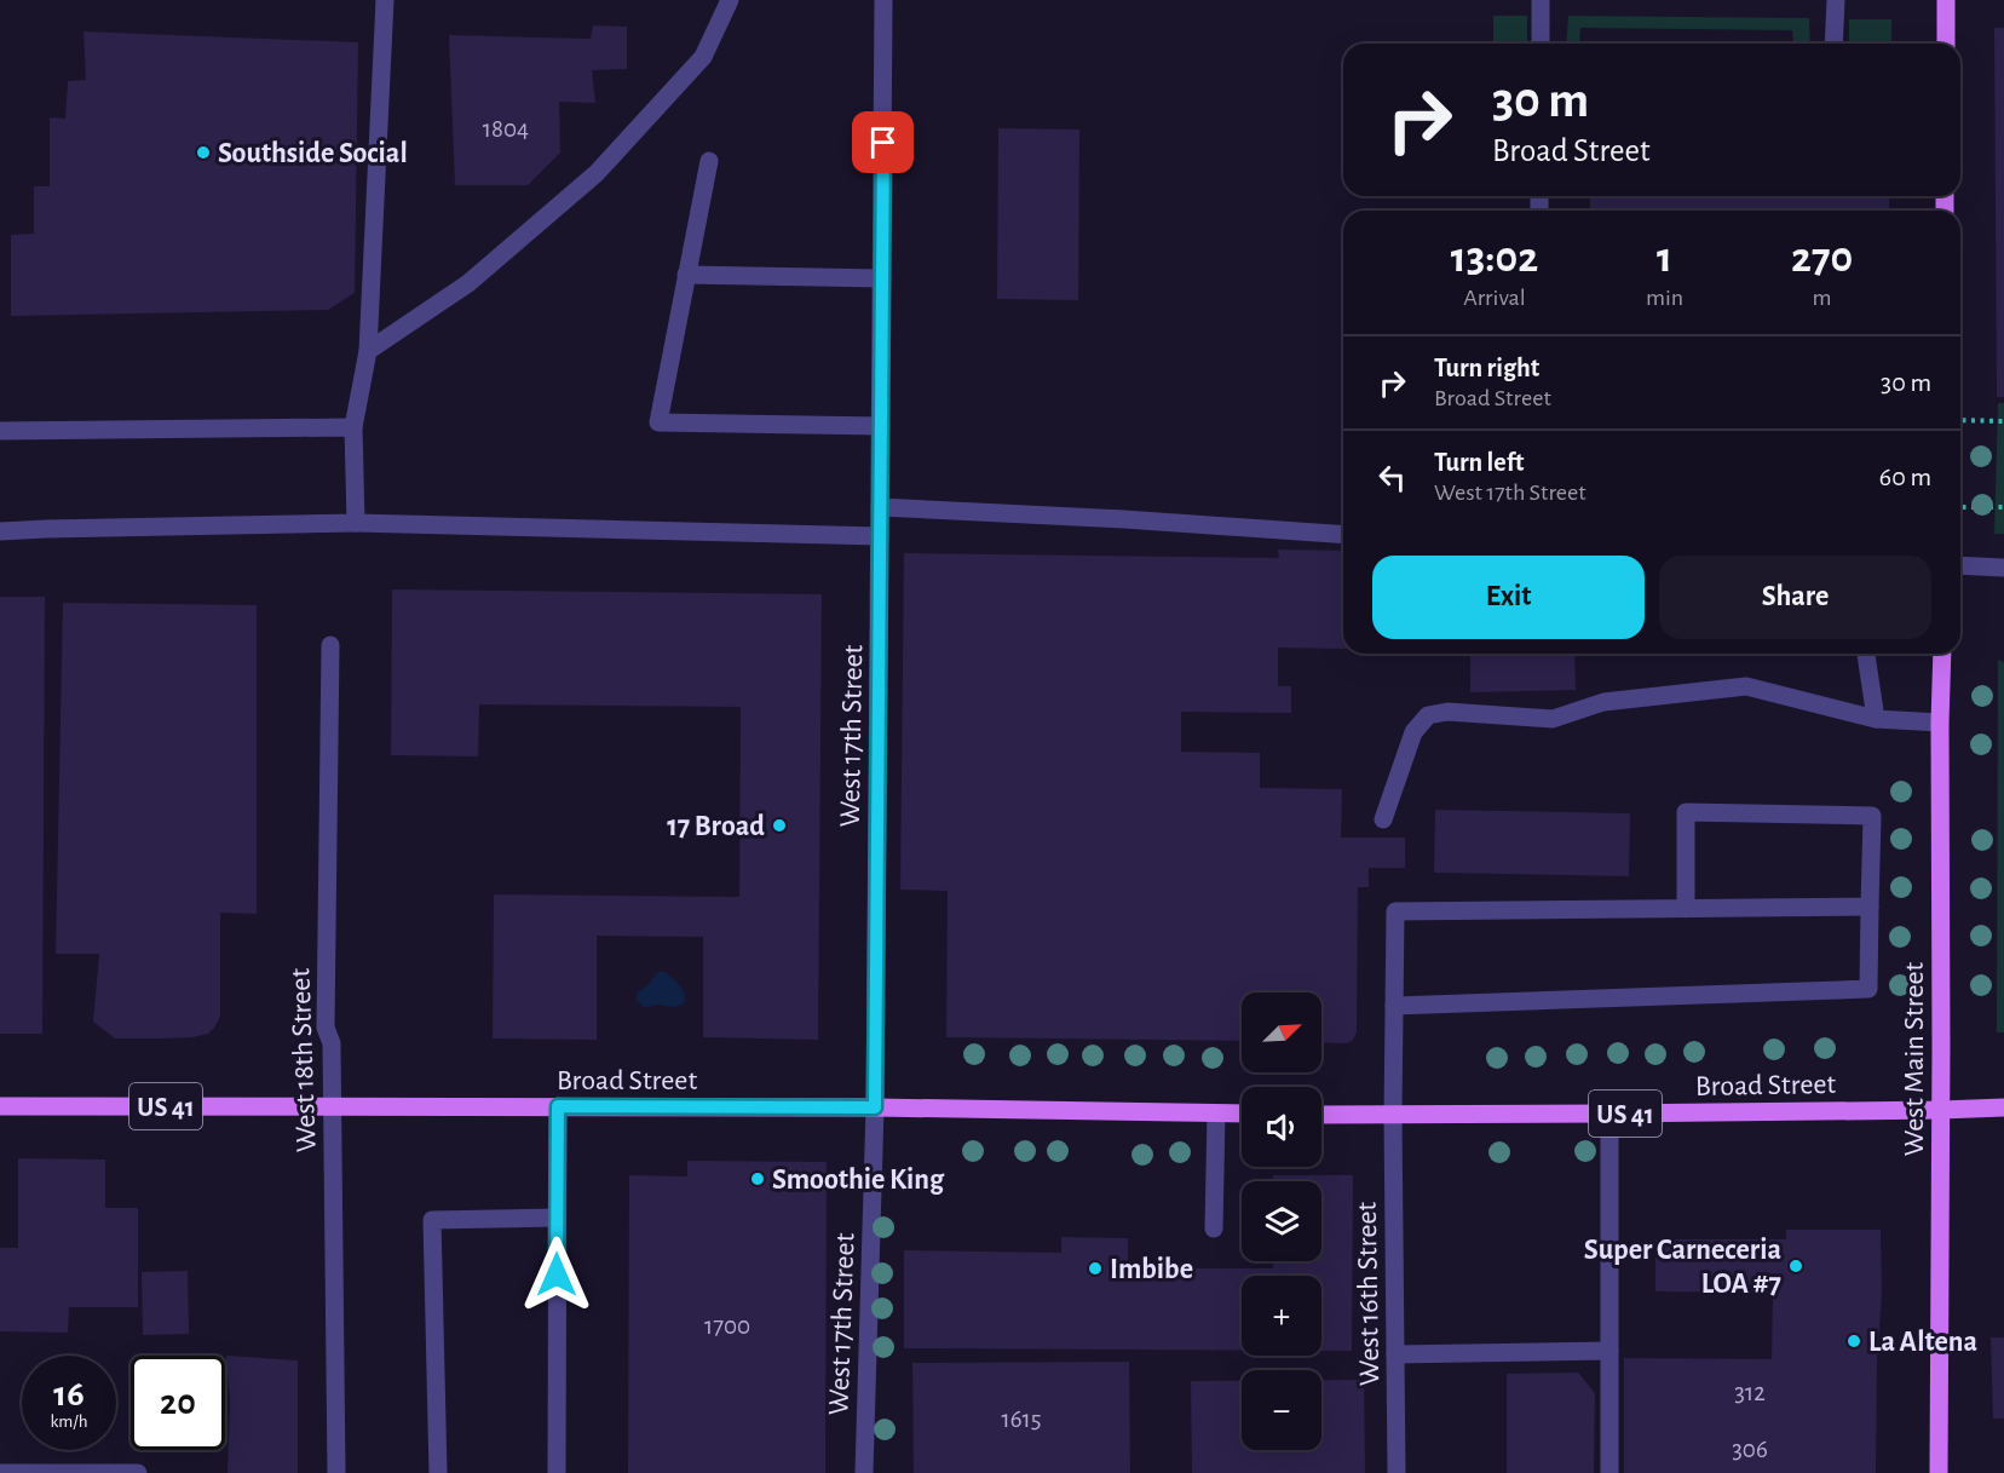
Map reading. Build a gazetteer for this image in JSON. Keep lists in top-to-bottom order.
{
  "streets": {
    "main road": ["West Main Street", "Broad Street", "US 41"],
    "street": ["West 17th Street", "West 18th Street", "West 16th Street"]
  },
  "crossings": [
    ["West 17th Street", "Broad Street"],
    ["West Main Street", "Broad Street"],
    ["West 18th Street", "Broad Street"],
    ["Broad Street", "West 16th Street"]
  ],
  "places": [
    "Southside Social",
    "17 Broad",
    "Smoothie King",
    "Super Carneceria LOA #7",
    "Imbibe",
    "La Altena"
  ],
  "house_numbers": [
    "1804",
    "1700",
    "312",
    "1615",
    "306"
  ],
  "north": "top right",
  "page": {
    "turn": ["30 m", "Broad Street"],
    "eta": [
      "13:02",
      "Arrival",
      "1",
      "min",
      "270",
      "m"
    ],
    "list": [
      {
        "name": "Turn right",
        "note": "Broad Street",
        "value": "30 m"
      },
      {
        "name": "Turn left",
        "note": "West 17th Street",
        "value": "60 m"
      }
    ],
    "buttons": ["Exit", "Share"],
    "map_buttons": ["+", "−"],
    "speed": "16 km/h",
    "limit": "20"
  }
}
